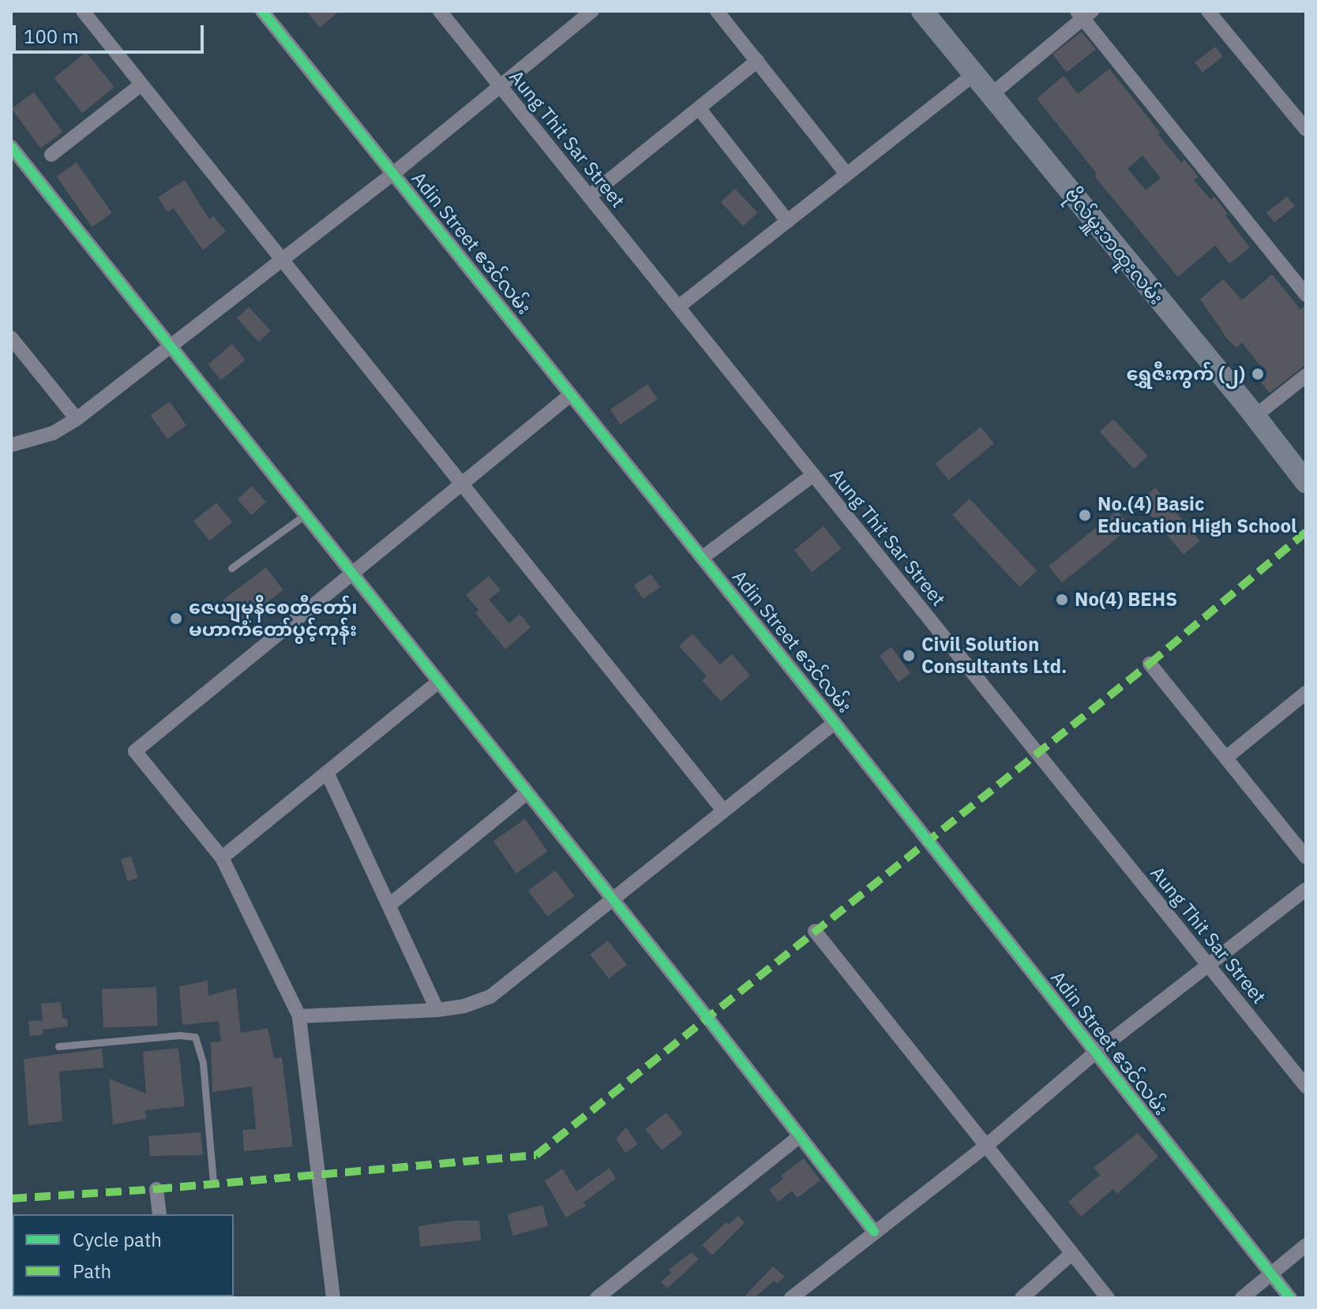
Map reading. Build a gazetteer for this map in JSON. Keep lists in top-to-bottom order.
{
  "streets": {
    "main road": ["ဗိုလ်မှူးဘထူးလမ်း"],
    "street": ["Aung Thit Sar Street", "Adin Street ဧဒင်လမ်း"]
  },
  "places": [
    "ရွှေဇီးကွက် (၂)",
    "No.(4) Basic Education High School",
    "No(4) BEHS",
    "ဇေယျမုနိစေတီတော်၊ မဟာကံတော်ပွင့်ကုန်း",
    "Civil Solution Consultants Ltd."
  ],
  "legend": ["Cycle path", "Path"],
  "scale_bar": "100 m"
}
